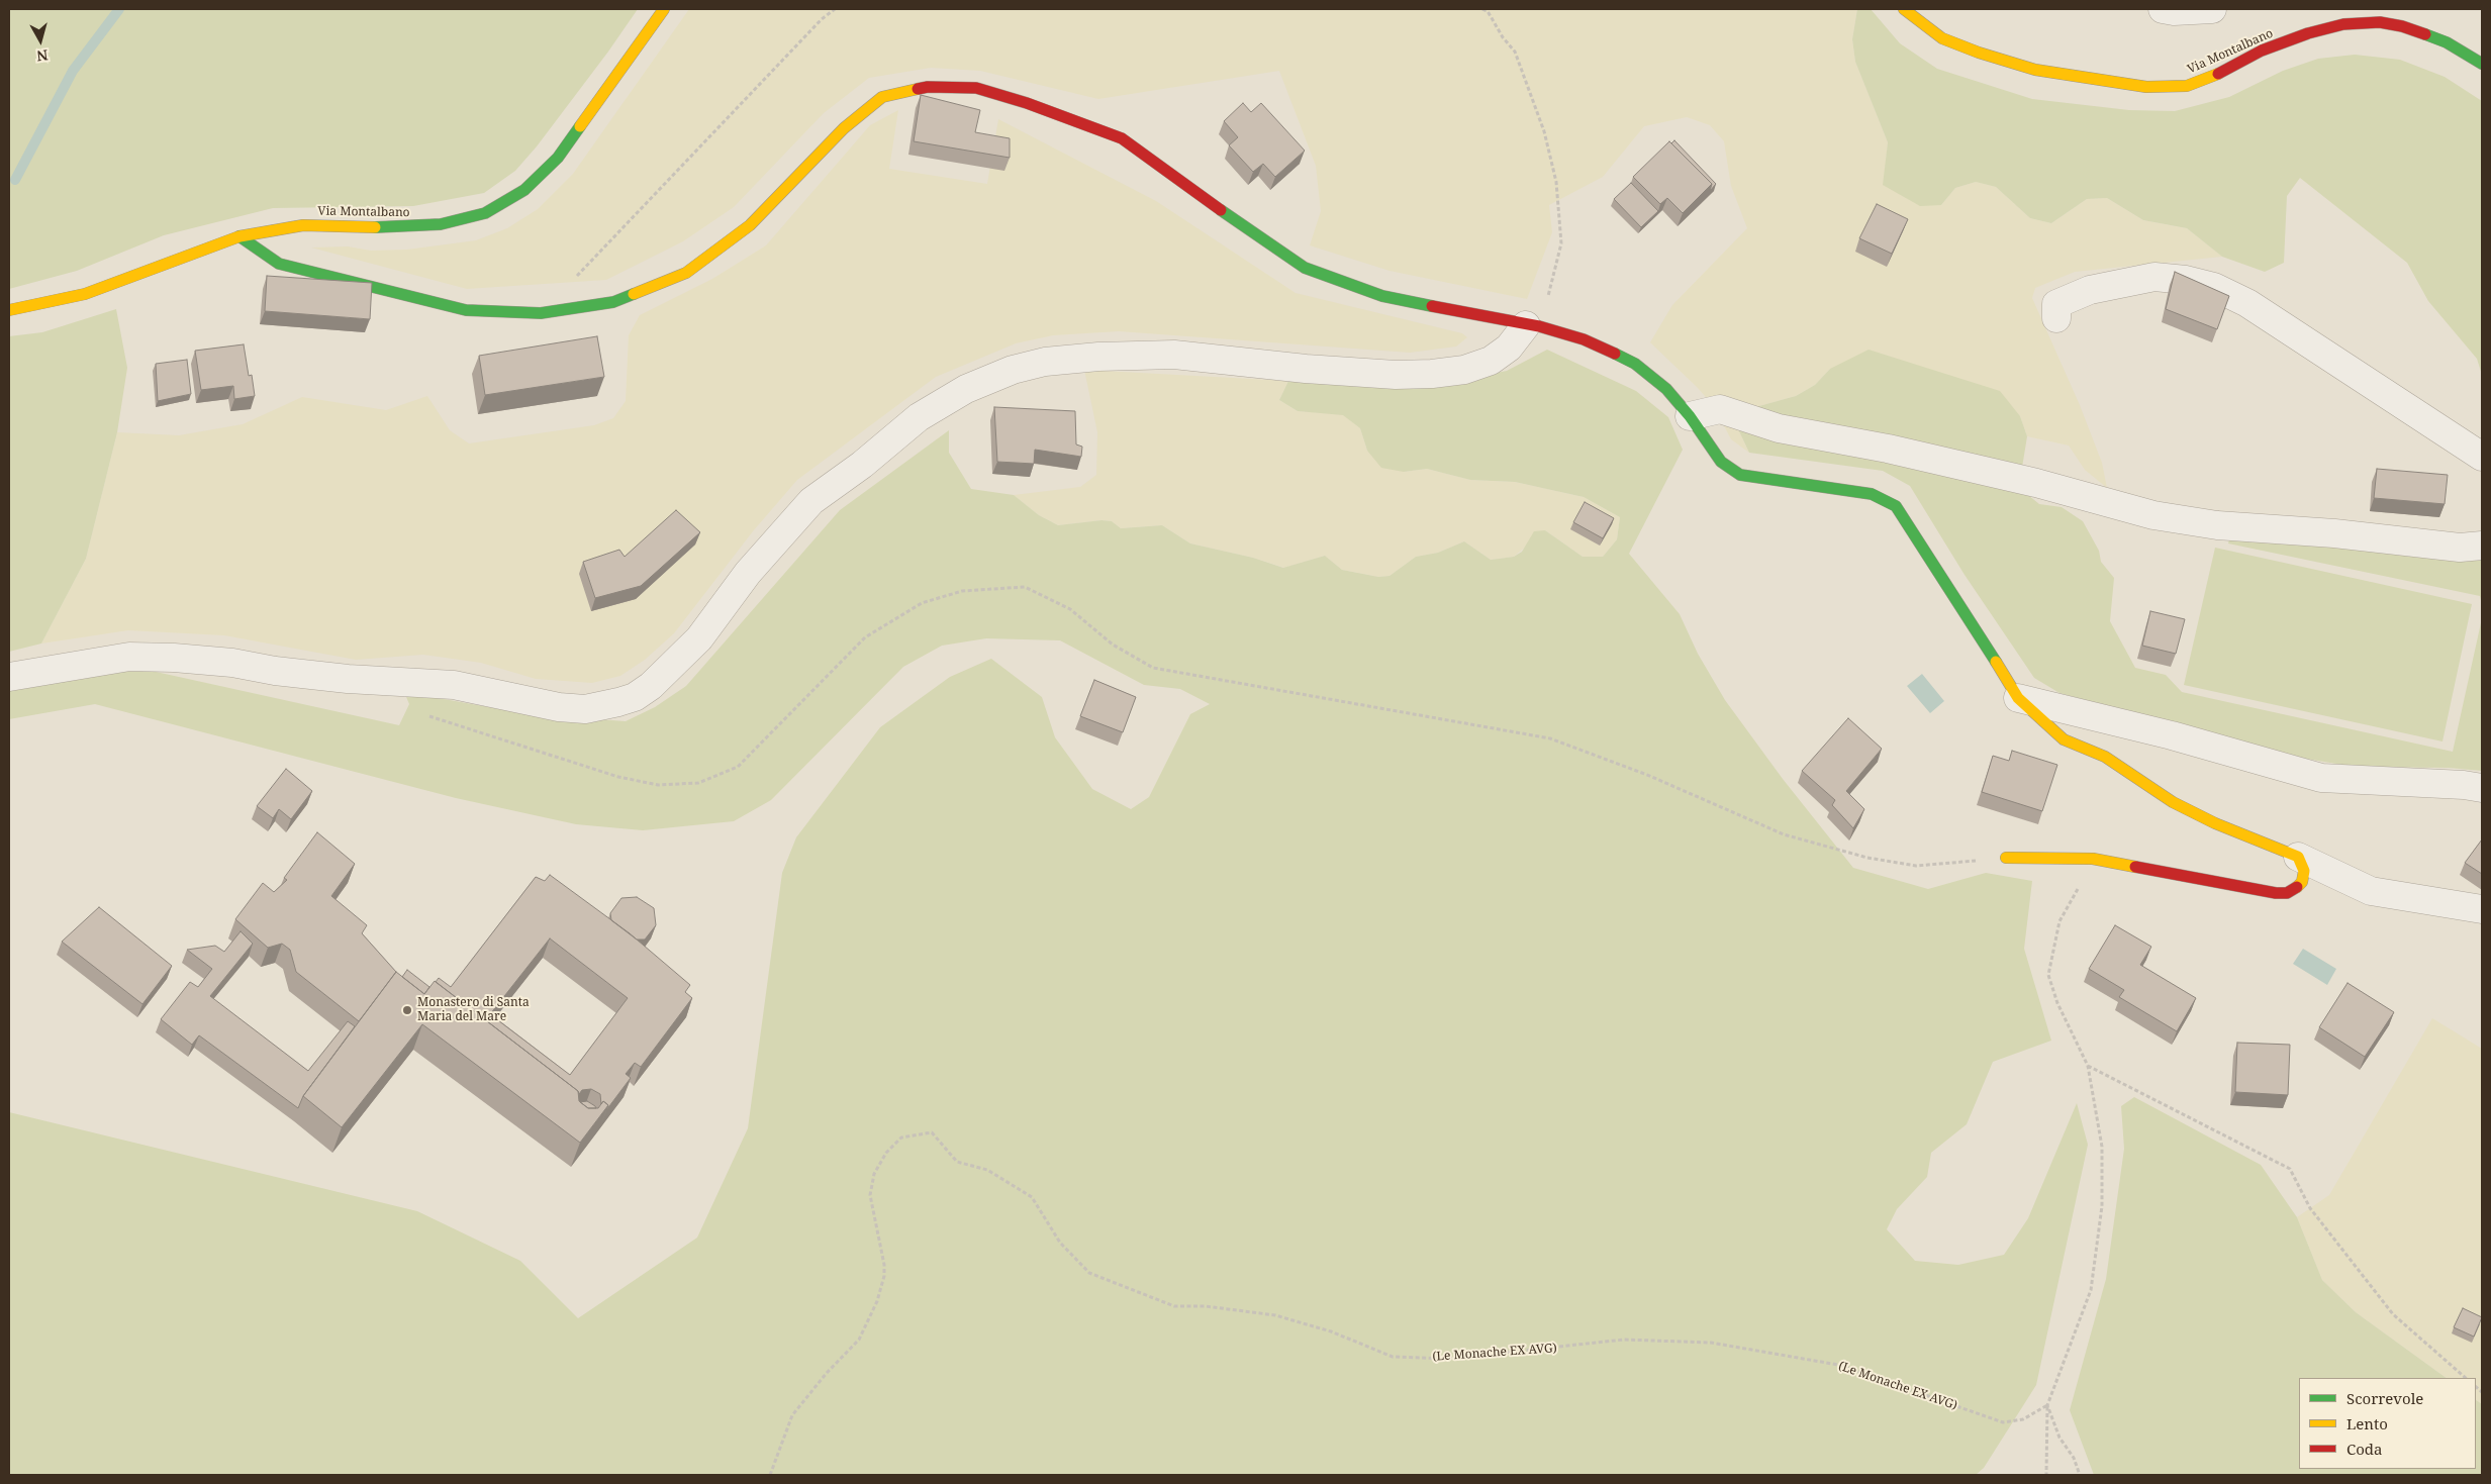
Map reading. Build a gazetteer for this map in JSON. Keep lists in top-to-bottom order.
{
  "streets": {
    "street": ["Via Montalbano"],
    "path": ["(Le Monache EX AVG)"]
  },
  "places": ["Monastero di Santa Maria del Mare"],
  "legend": ["Scorrevole", "Lento", "Coda"],
  "north": "bottom"
}
